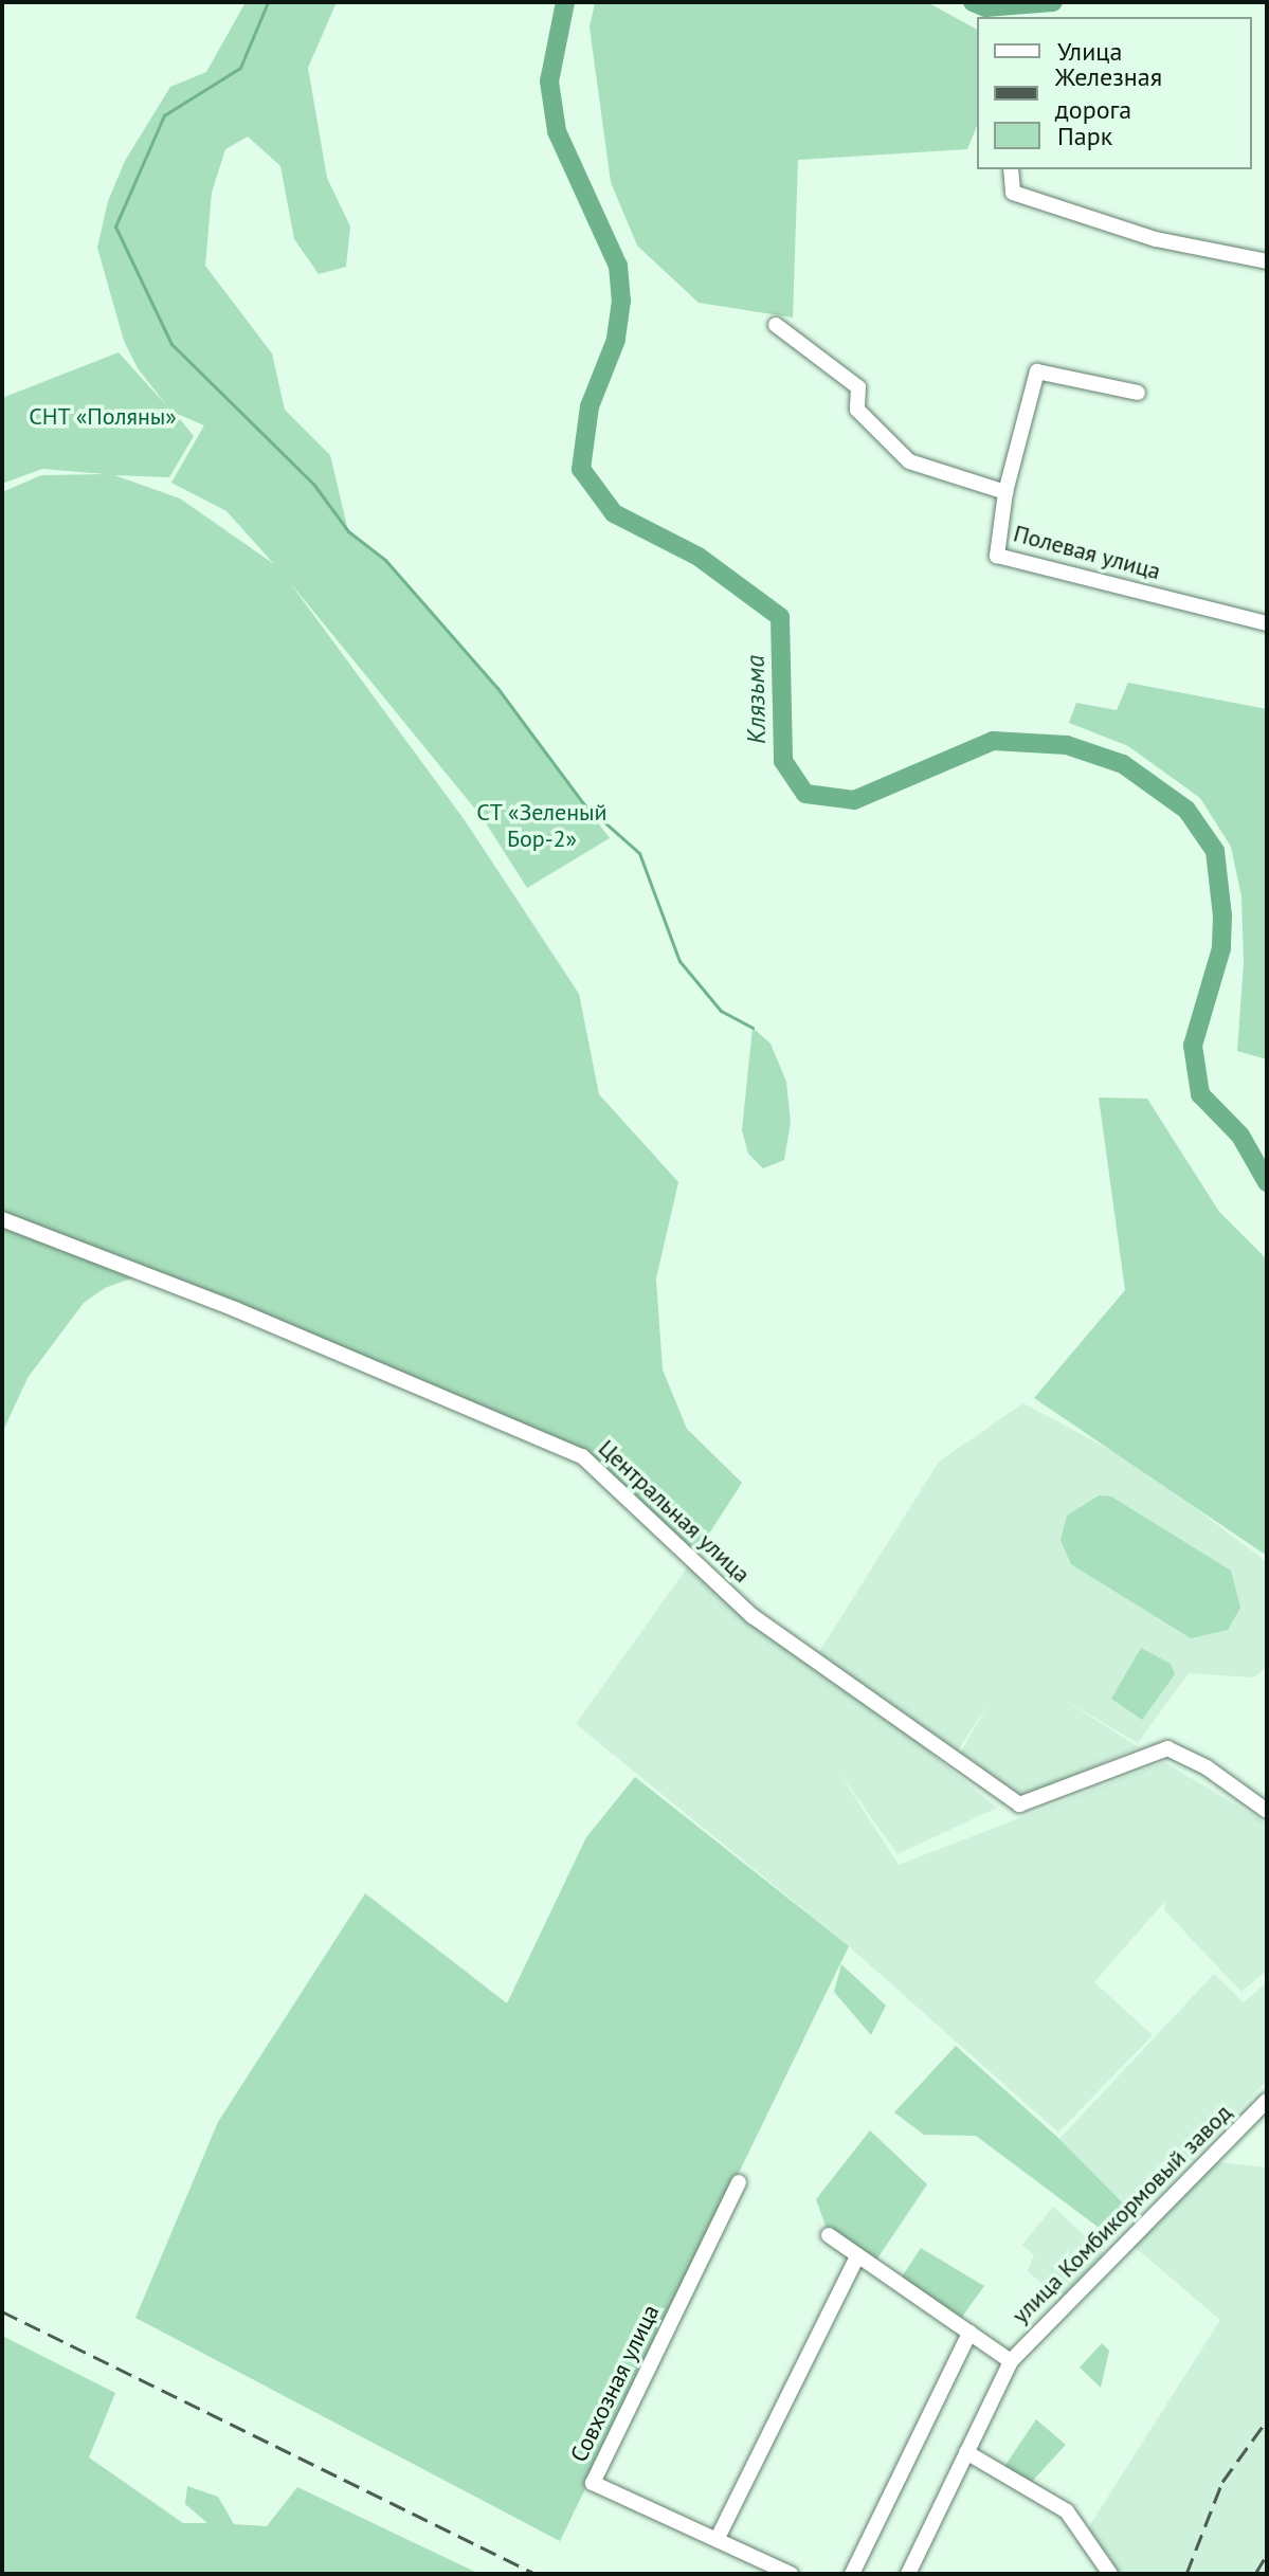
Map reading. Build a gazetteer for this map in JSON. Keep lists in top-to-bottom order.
{
  "streets": {
    "street": [
      "Полевая улица",
      "Центральная улица",
      "улица Комбикормовый завод",
      "Совхозная улица"
    ]
  },
  "water": ["Клязьма"],
  "parks": ["СНТ «Поляны»", "СТ «Зеленый Бор-2»"],
  "legend": ["Улица", "Железная дорога", "Парк"]
}
